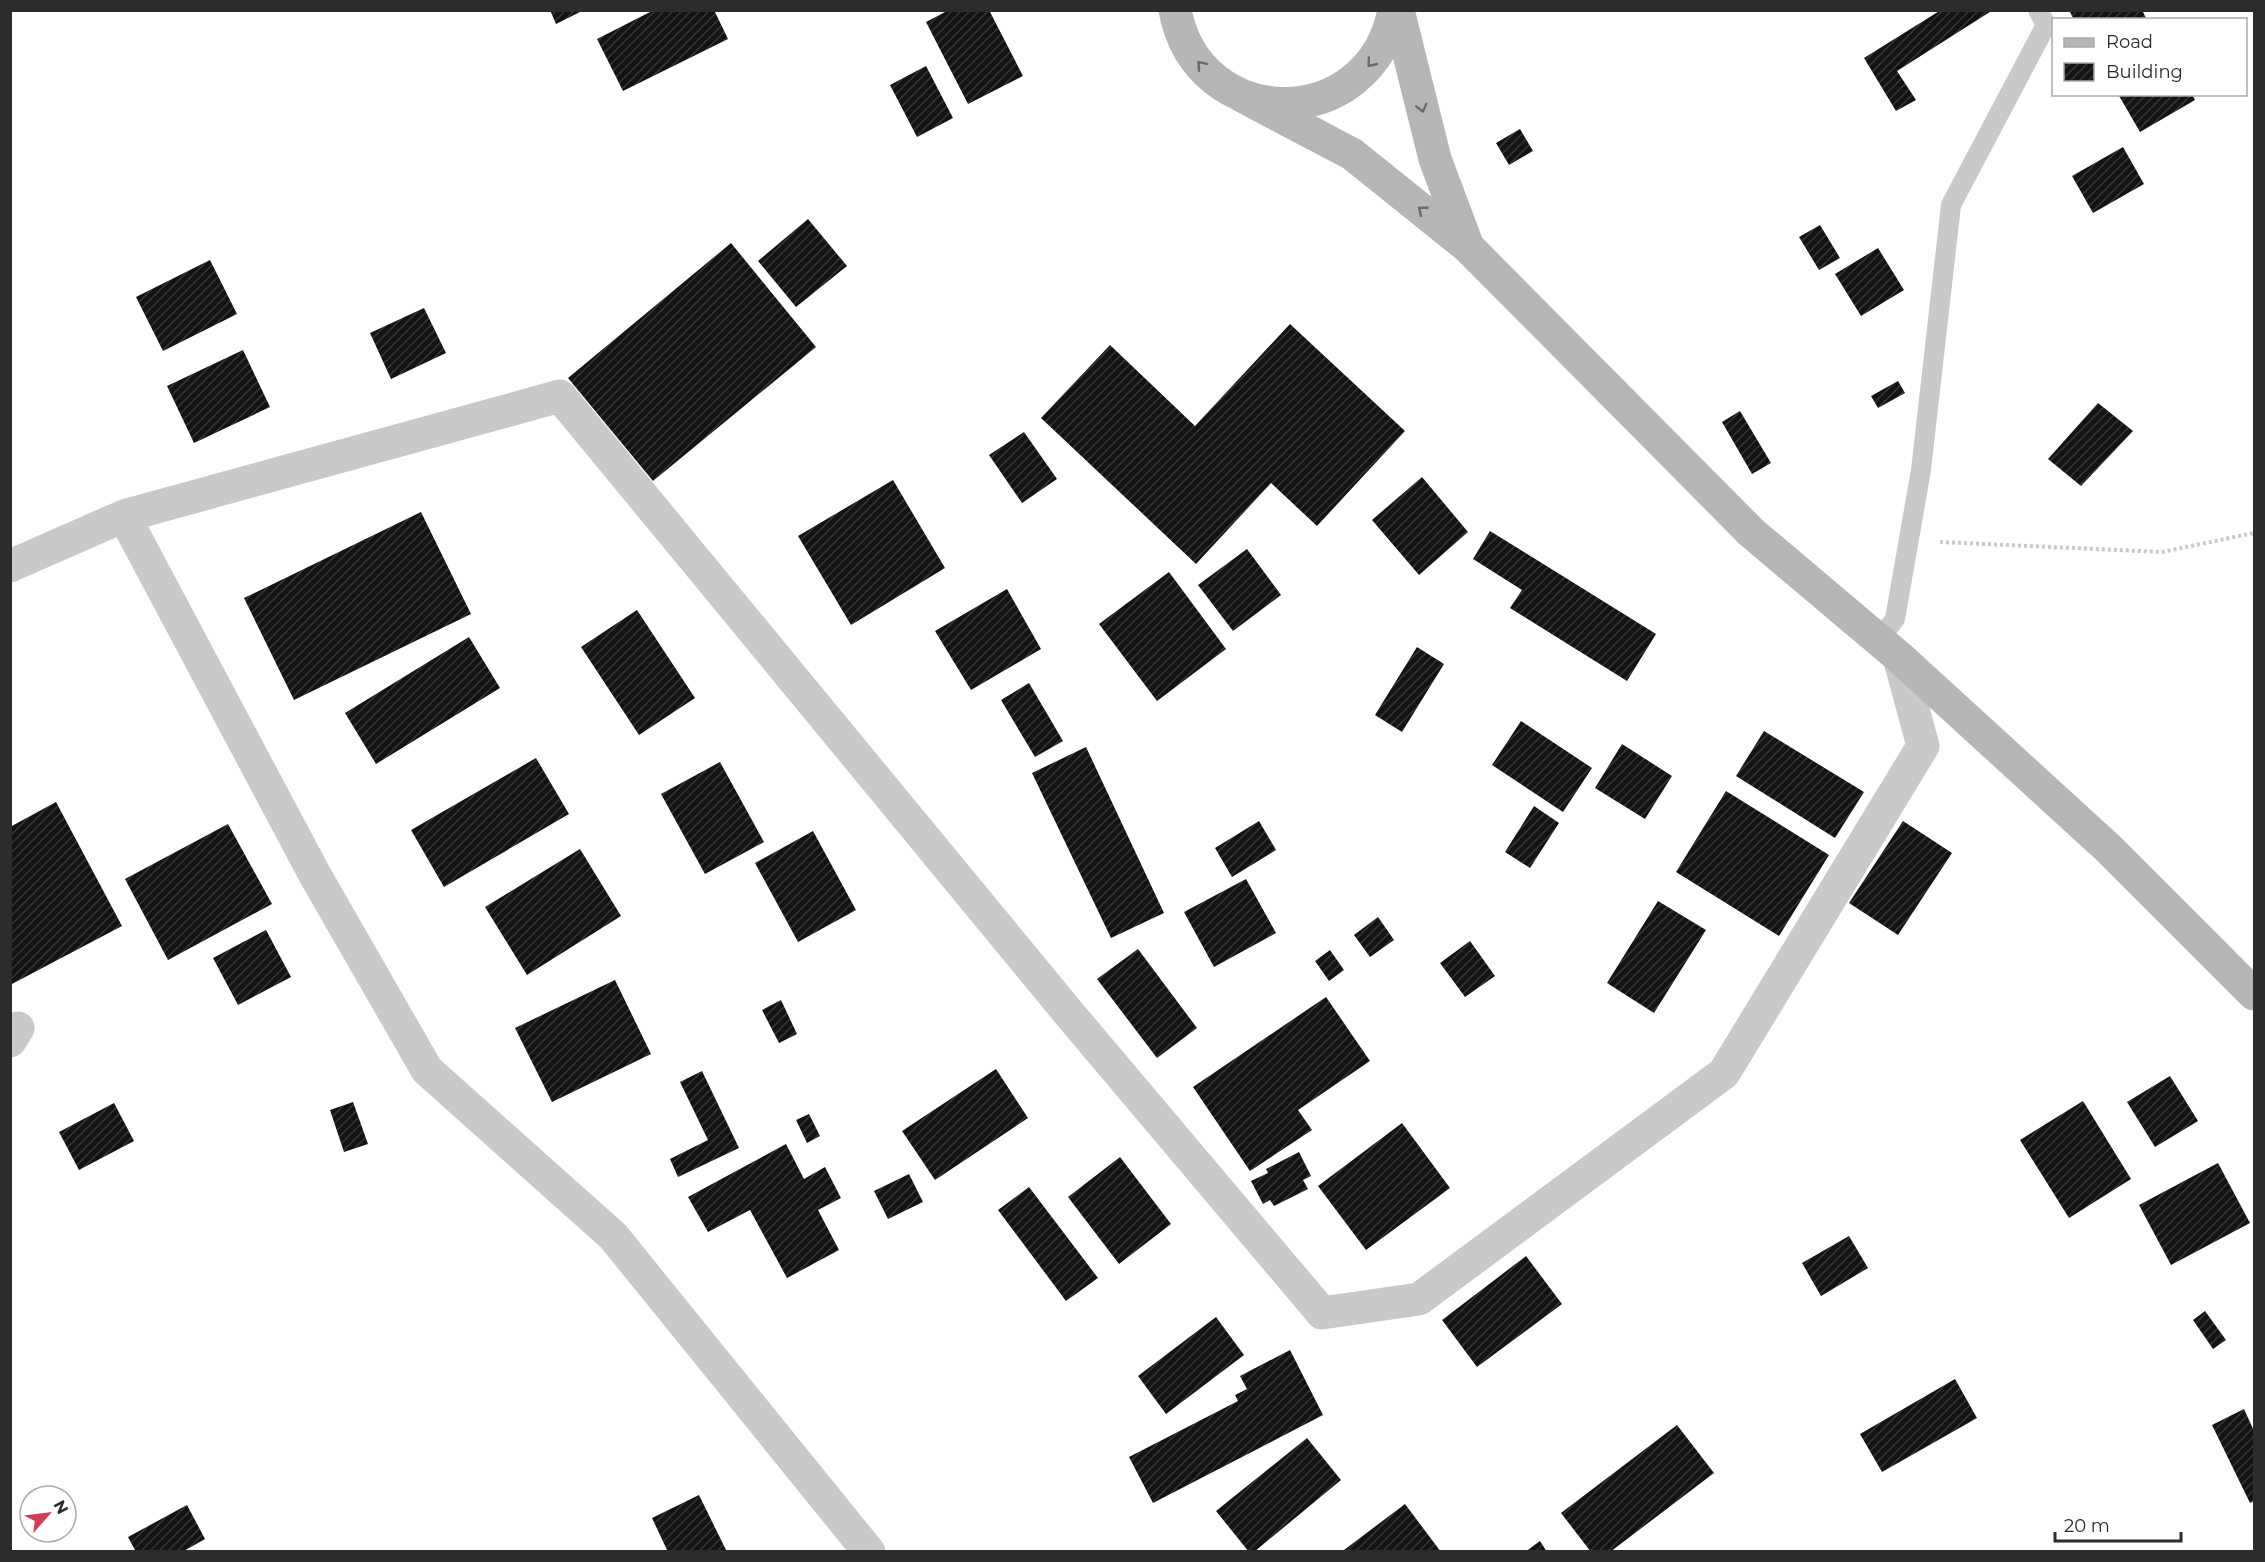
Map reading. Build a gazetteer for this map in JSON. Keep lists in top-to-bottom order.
{
  "legend": ["Road", "Building"],
  "scale_bar": "20 m",
  "north": "top right"
}
